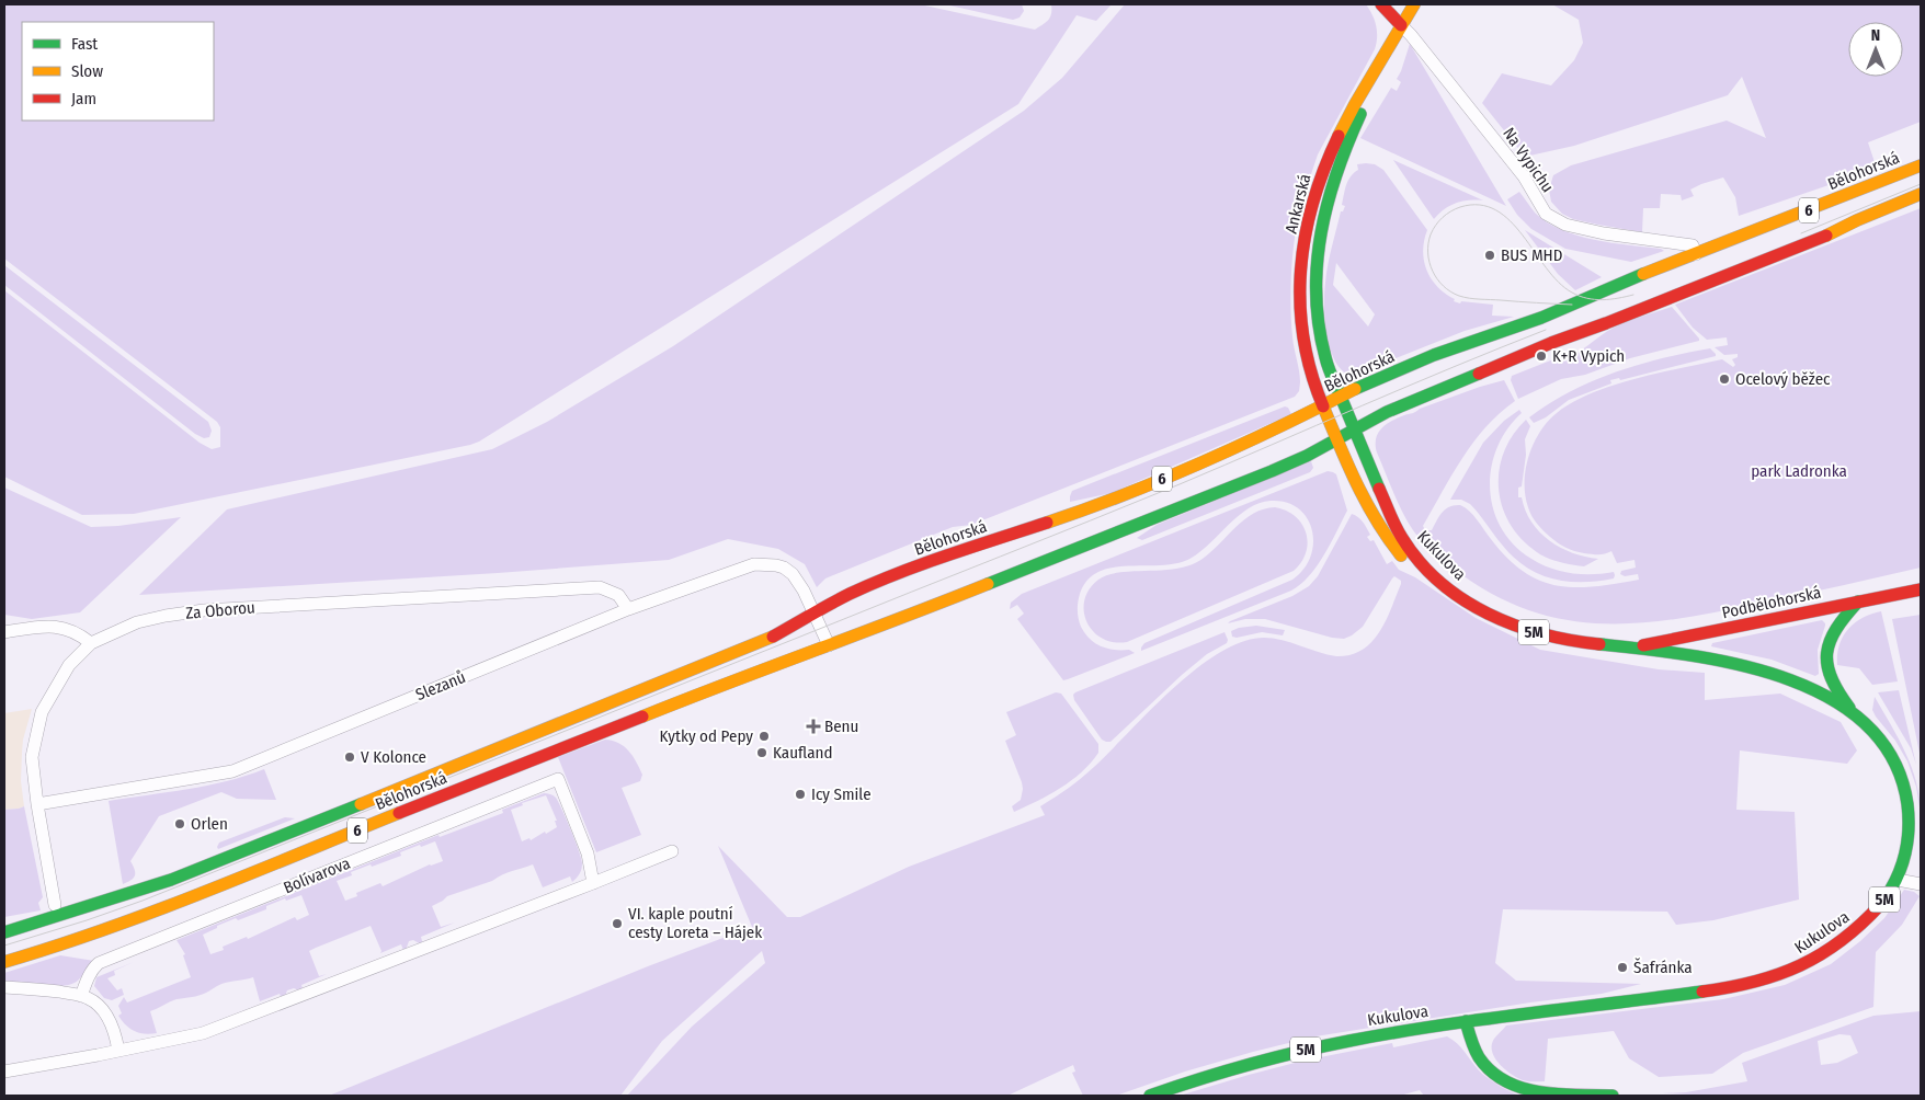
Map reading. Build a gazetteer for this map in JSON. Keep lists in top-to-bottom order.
{
  "streets": {
    "main road": [
      "Na Vypichu",
      "Bělohorská",
      "Ankarská",
      "6",
      "Kukulova",
      "Podbělohorská",
      "5M"
    ],
    "street": ["Za Oborou", "Slezanů", "Bolívarova"]
  },
  "crossings": [
    ["Na Vypichu", "Bělohorská"],
    ["Na Vypichu", "Ankarská"],
    ["Bělohorská", "Ankarská"],
    ["Bělohorská", "Kukulova"],
    ["Bělohorská", "5M"],
    ["Bělohorská", "Slezanů"],
    ["Ankarská", "5M"],
    ["Kukulova", "Podbělohorská"],
    ["Kukulova", "5M"],
    ["Za Oborou", "Slezanů"]
  ],
  "parks": ["park Ladronka"],
  "places": {
    "other": [
      "BUS MHD",
      "K+R Vypich",
      "Ocelový běžec",
      "Kytky od Pepy",
      "Kaufland",
      "V Kolonce",
      "Icy Smile",
      "Orlen",
      "VI. kaple poutní cesty Loreta – Hájek",
      "Šafránka"
    ],
    "health": ["Benu"]
  },
  "legend": ["Fast", "Slow", "Jam"],
  "north": "top"
}
